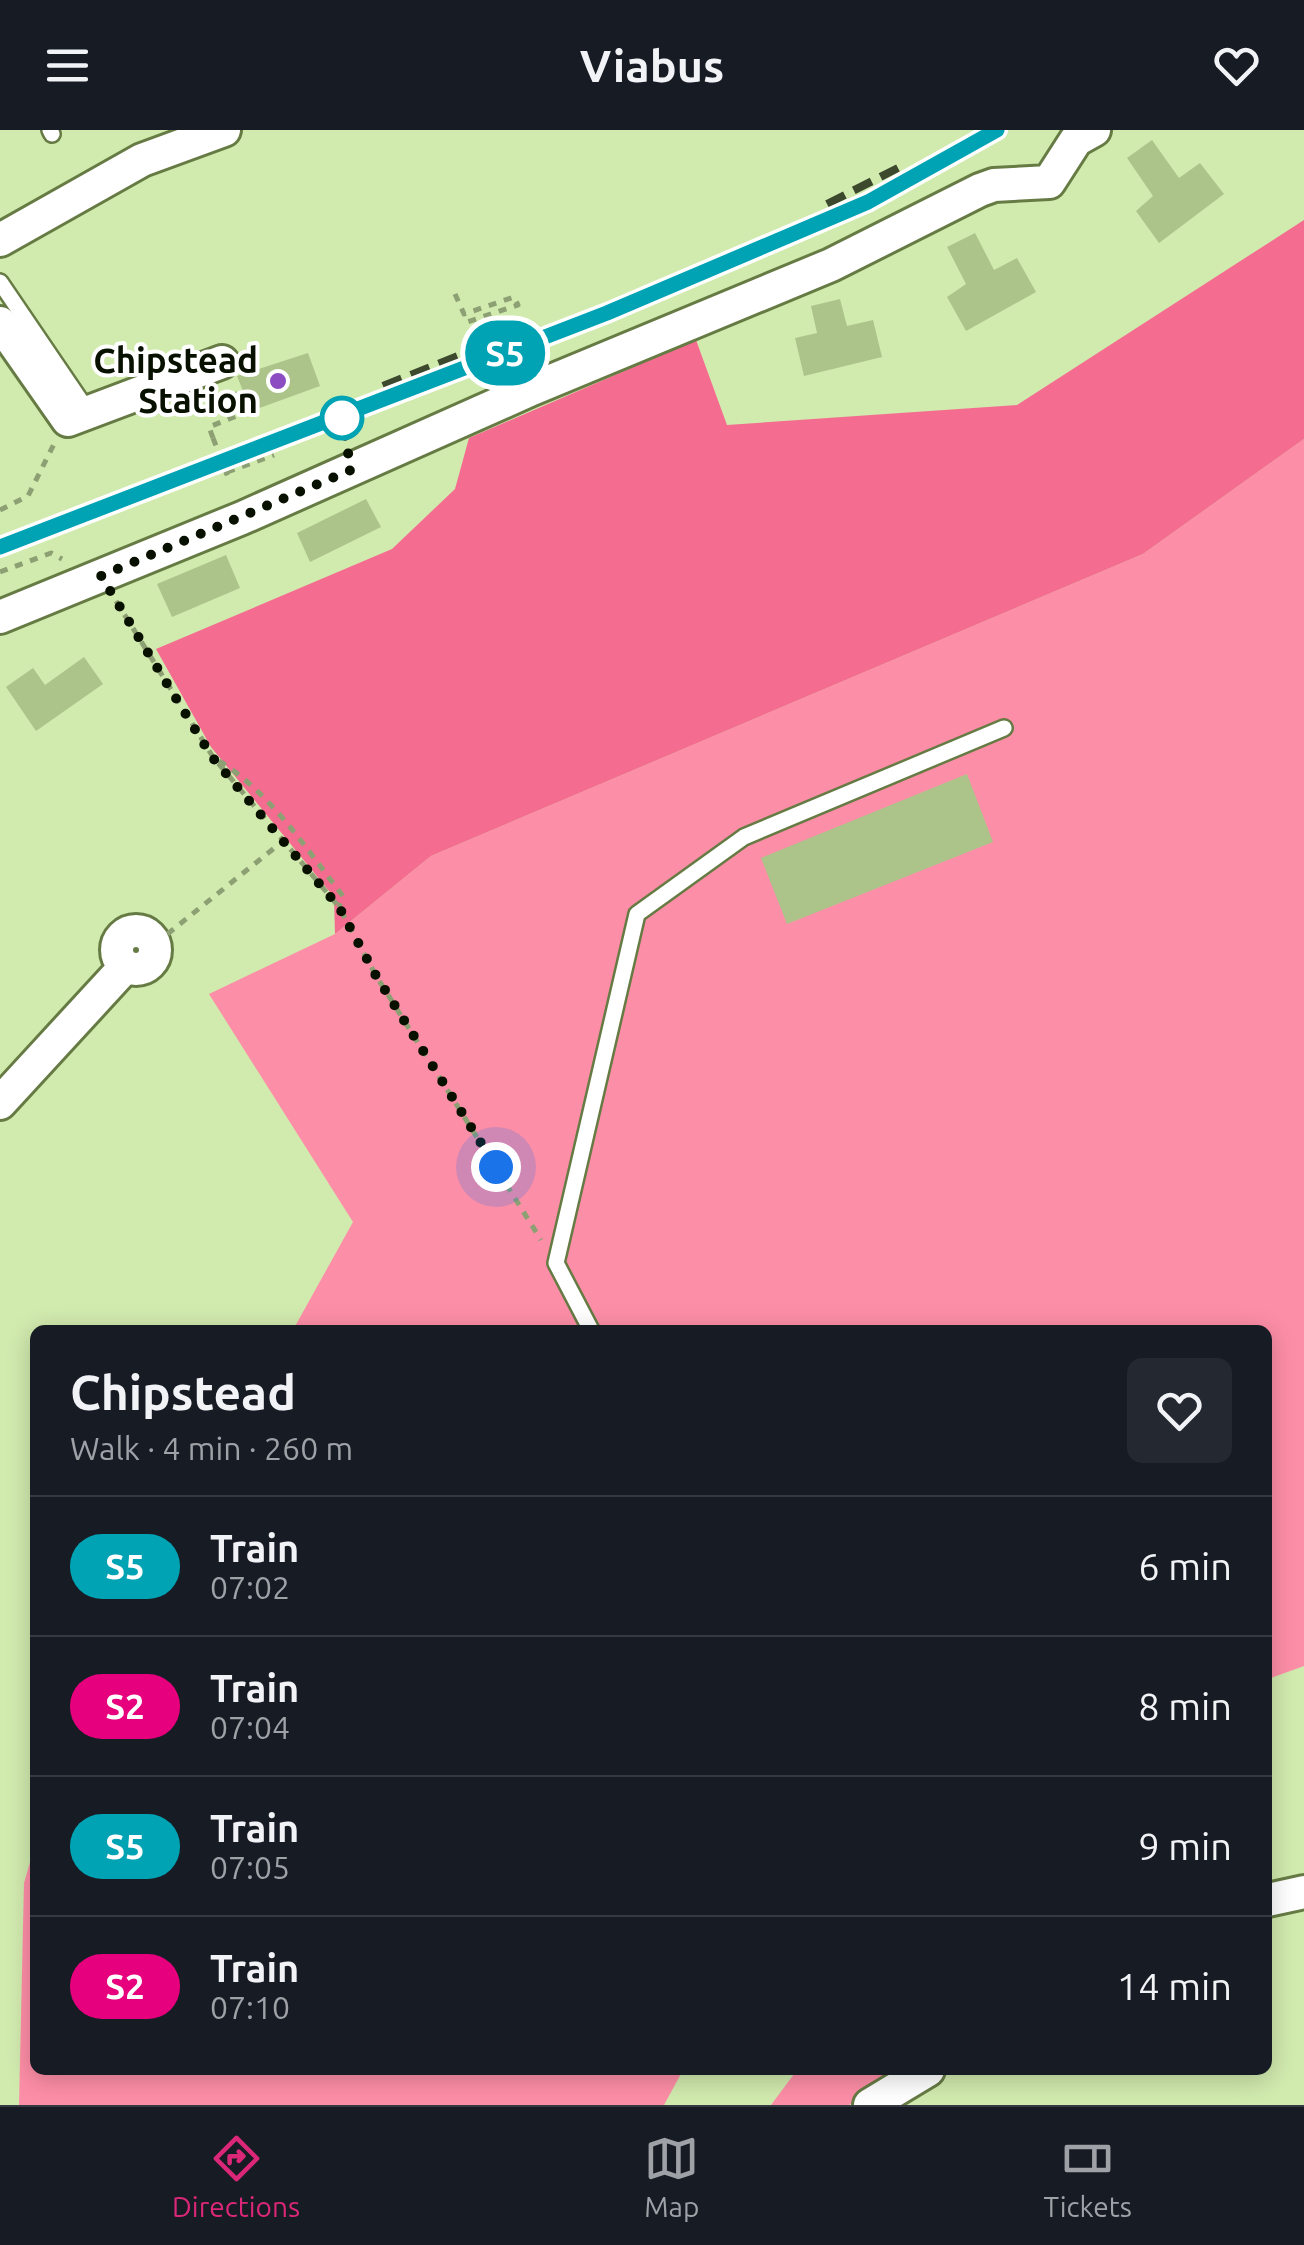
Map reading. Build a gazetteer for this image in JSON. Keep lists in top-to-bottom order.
{
  "places": ["Chipstead Station"],
  "page": {
    "header": "Viabus",
    "on_map": "S5",
    "heading": ["Chipstead", "Walk · 4 min · 260 m"],
    "list": [
      {
        "mark": "S5",
        "name": "Train",
        "note": "07:02",
        "value": "6 min"
      },
      {
        "mark": "S2",
        "name": "Train",
        "note": "07:04",
        "value": "8 min"
      },
      {
        "mark": "S5",
        "name": "Train",
        "note": "07:05",
        "value": "9 min"
      },
      {
        "mark": "S2",
        "name": "Train",
        "note": "07:10",
        "value": "14 min"
      }
    ],
    "tabs": ["Directions", "Map", "Tickets"]
  }
}
